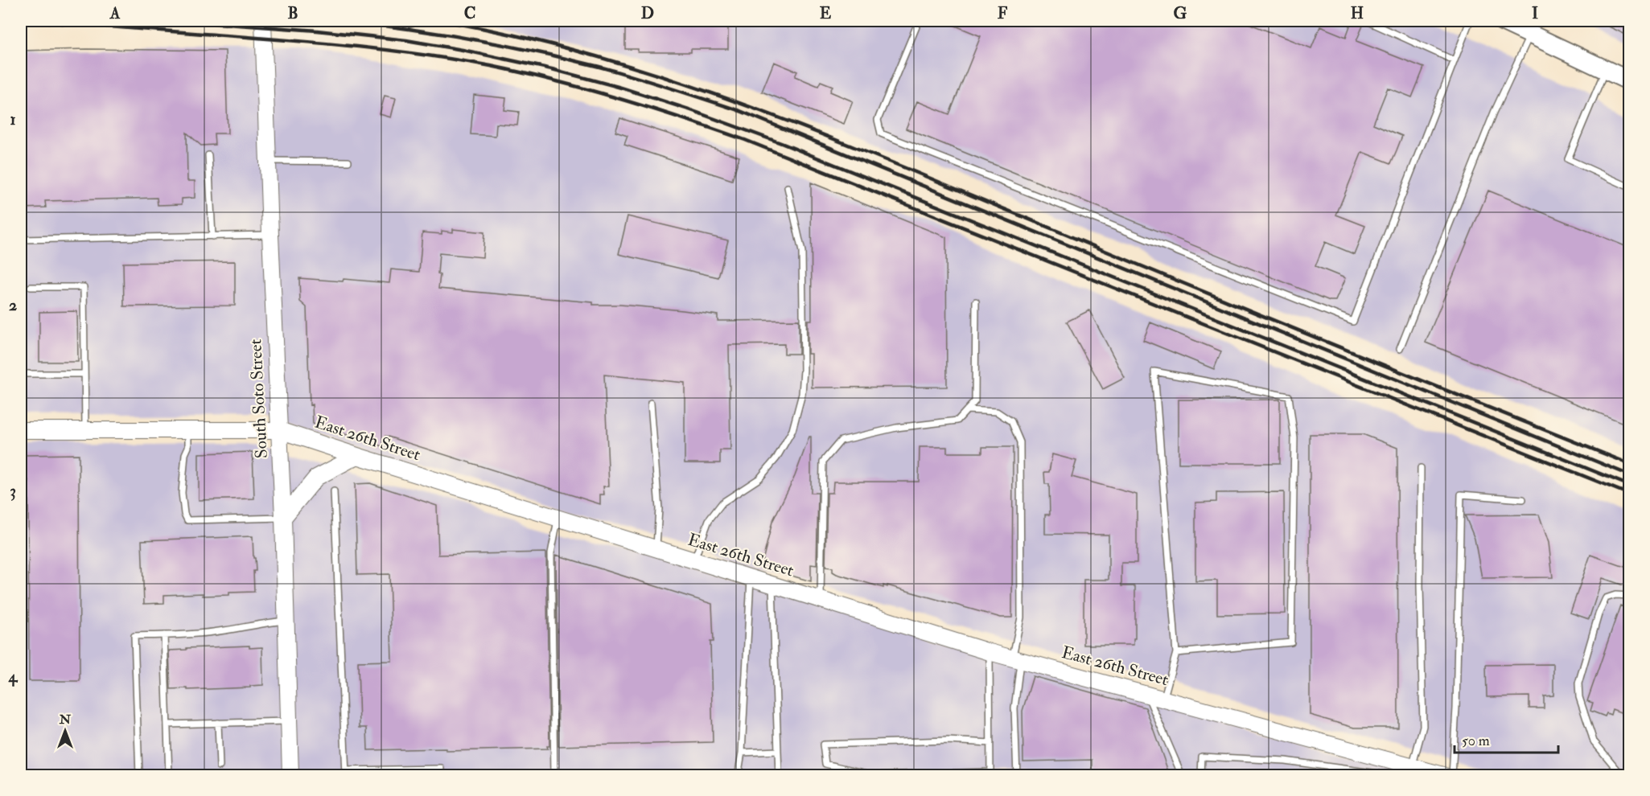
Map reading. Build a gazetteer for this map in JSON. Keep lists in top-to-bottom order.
{
  "streets": {
    "street": ["South Soto Street", "East 26th Street"]
  },
  "crossings": [
    ["South Soto Street", "East 26th Street"]
  ],
  "scale_bar": "50 m",
  "north": "top",
  "grid": {
    "columns": [
      "A",
      "B",
      "C",
      "D",
      "E",
      "F",
      "G",
      "H",
      "I"
    ],
    "rows": [
      "1",
      "2",
      "3",
      "4"
    ]
  }
}
